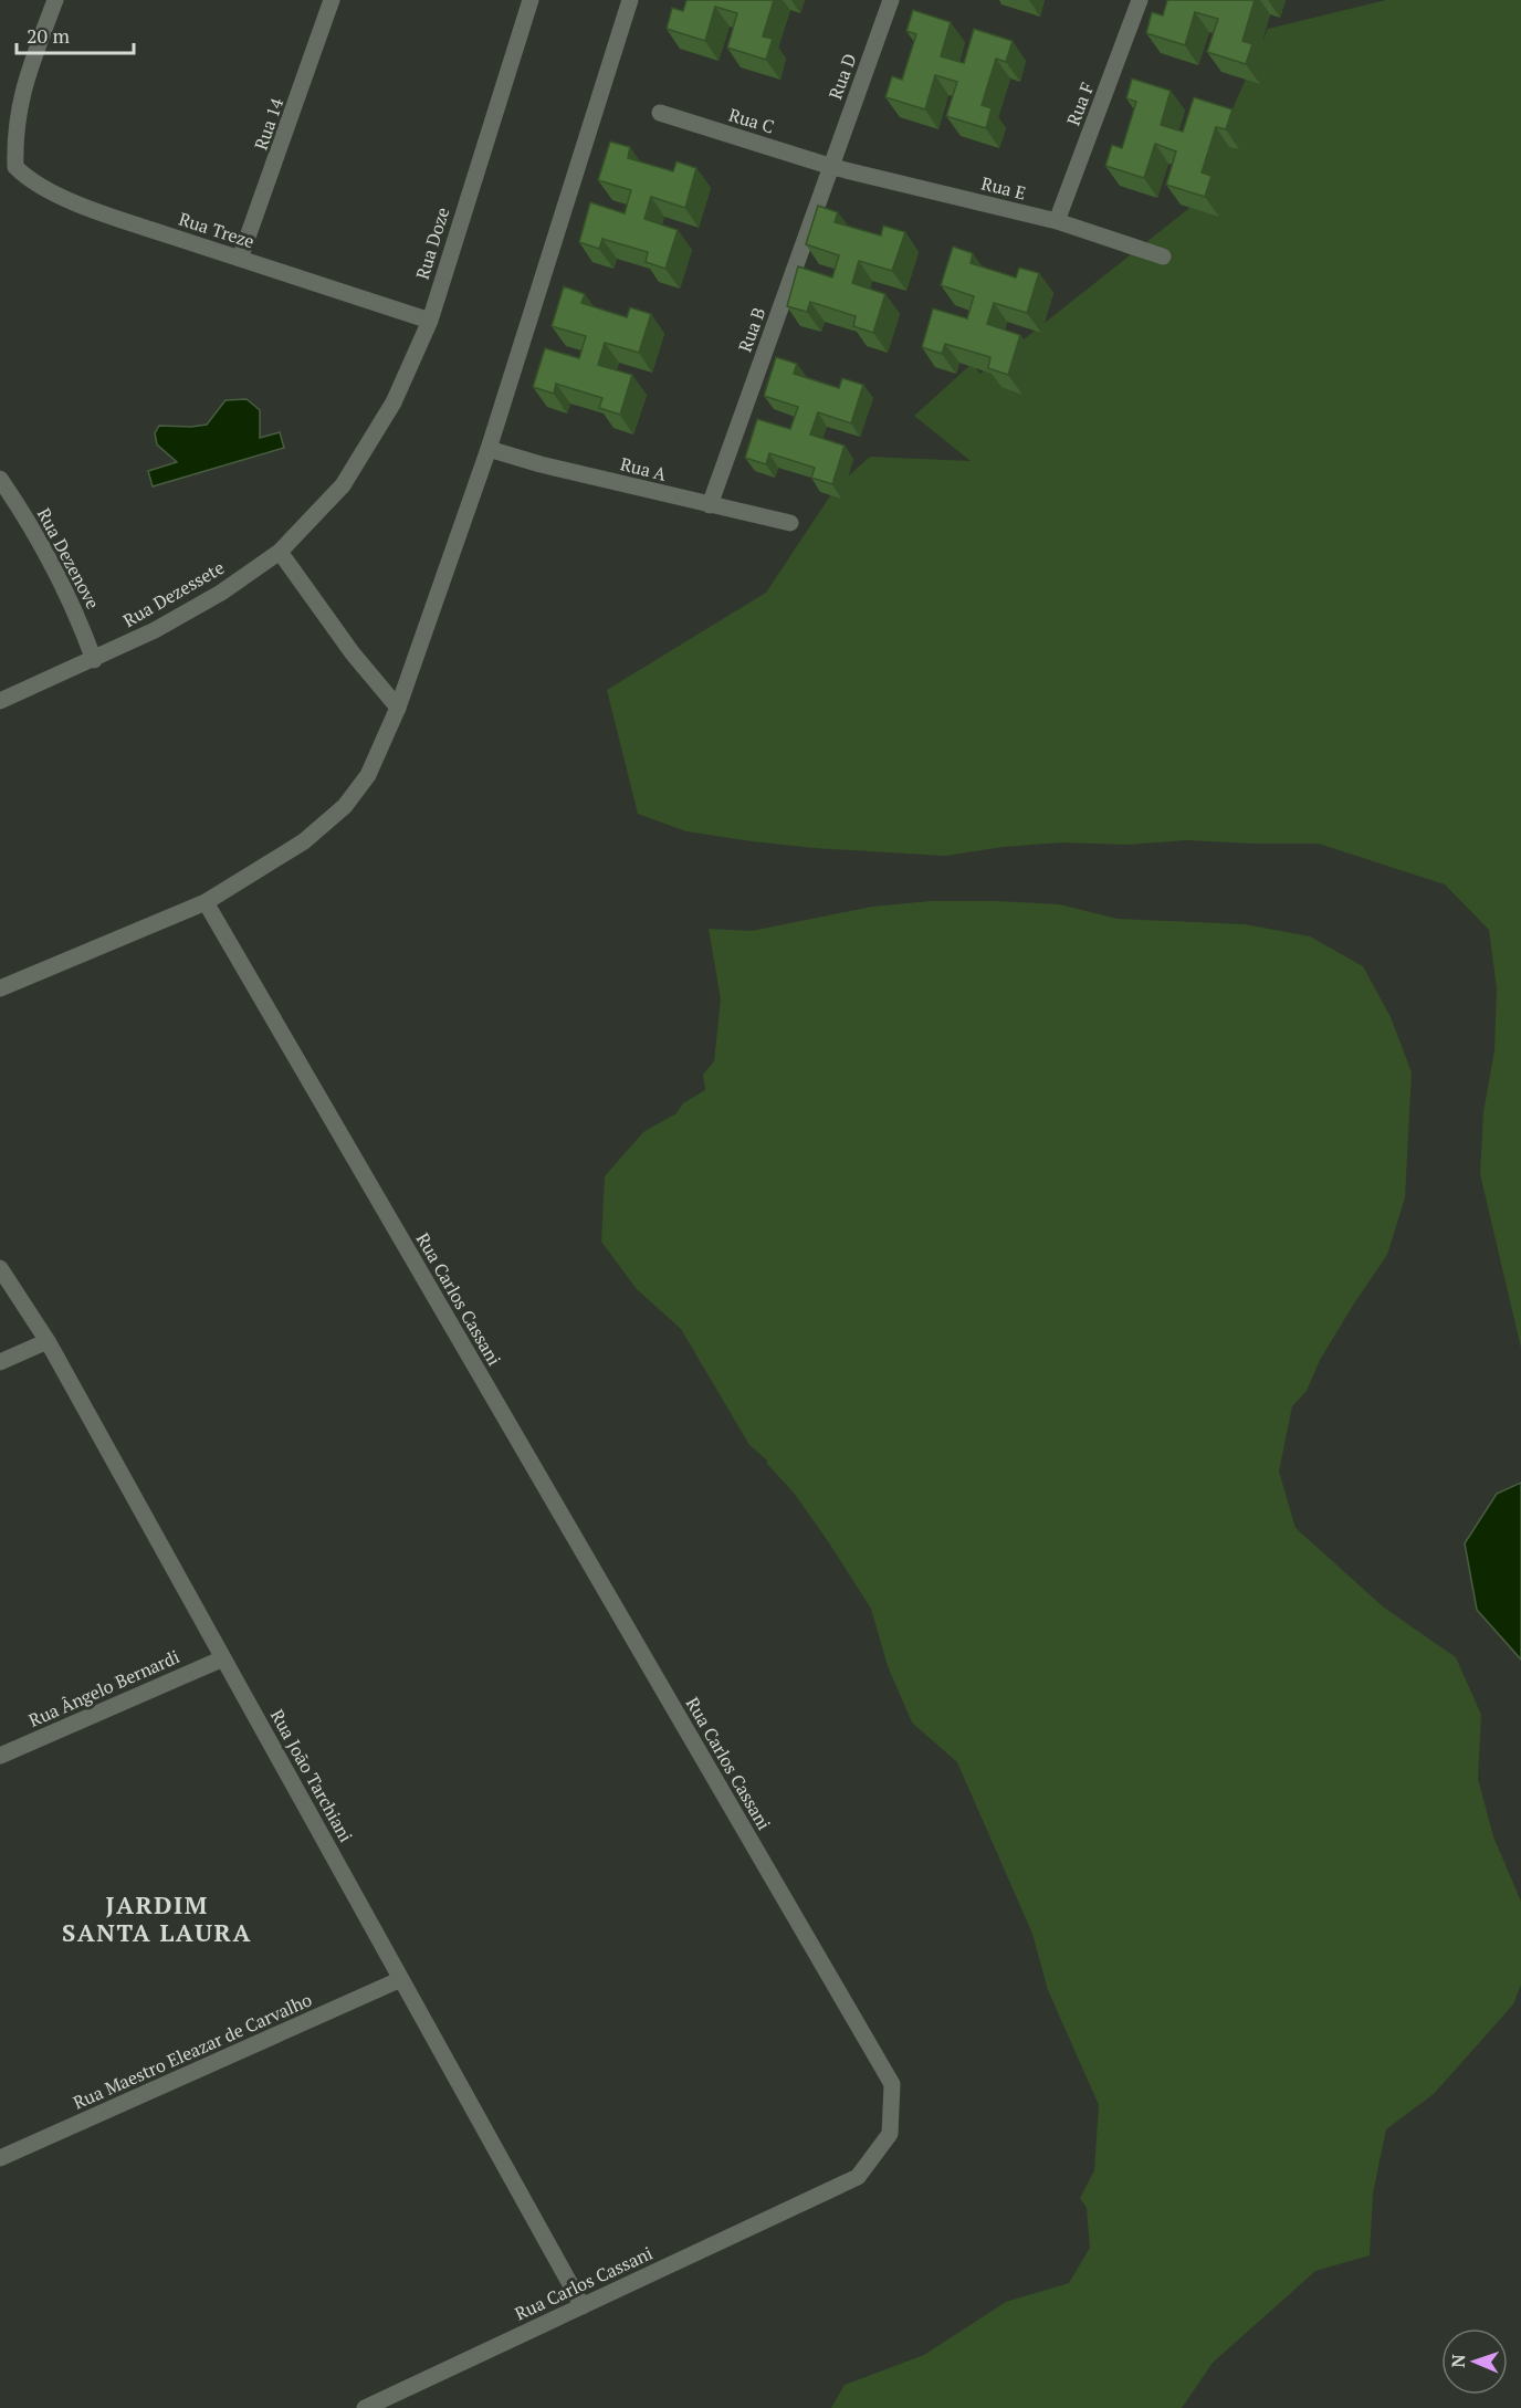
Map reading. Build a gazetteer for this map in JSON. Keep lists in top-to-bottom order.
{
  "streets": {
    "street": [
      "Rua D",
      "Rua F",
      "Rua C",
      "Rua 14",
      "Rua E",
      "Rua Treze",
      "Rua Doze",
      "Rua B",
      "Rua A",
      "Rua Dezenove",
      "Rua Dezessete",
      "Rua Carlos Cassani",
      "Rua Ângelo Bernardi",
      "Rua João Tarchiani",
      "Rua Maestro Eleazar de Carvalho"
    ]
  },
  "crossings": [
    ["Rua D", "Rua C"],
    ["Rua D", "Rua E"],
    ["Rua D", "Rua B"],
    ["Rua F", "Rua E"],
    ["Rua C", "Rua E"],
    ["Rua C", "Rua B"],
    ["Rua 14", "Rua Treze"],
    ["Rua E", "Rua B"],
    ["Rua Treze", "Rua Doze"],
    ["Rua Doze", "Rua Dezessete"],
    ["Rua B", "Rua A"],
    ["Rua Dezenove", "Rua Dezessete"],
    ["Rua Carlos Cassani", "Rua João Tarchiani"],
    ["Rua Ângelo Bernardi", "Rua João Tarchiani"],
    ["Rua João Tarchiani", "Rua Maestro Eleazar de Carvalho"]
  ],
  "districts": ["JARDIM SANTA LAURA"],
  "scale_bar": "20 m",
  "north": "left"
}
